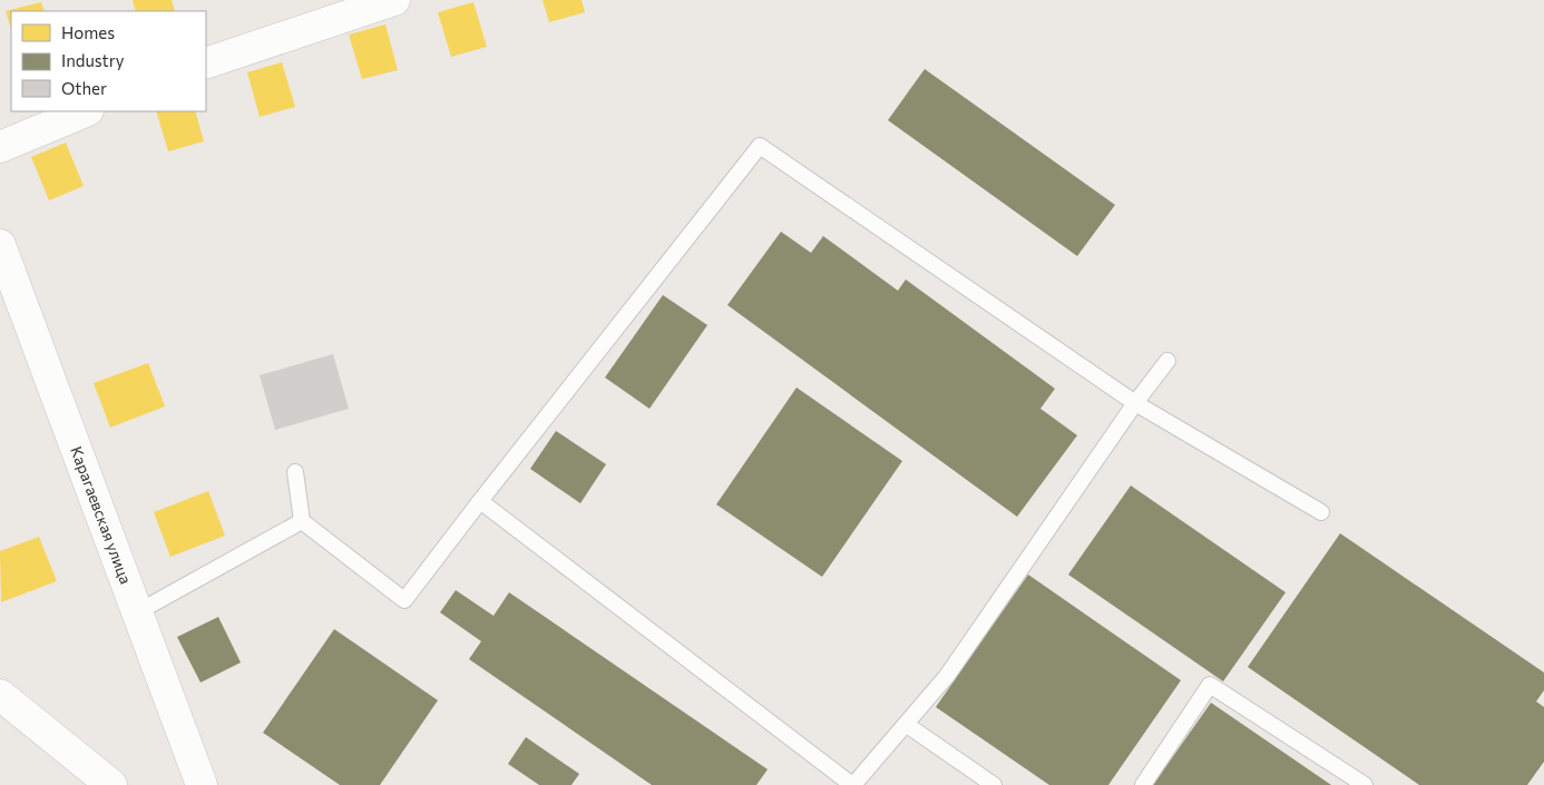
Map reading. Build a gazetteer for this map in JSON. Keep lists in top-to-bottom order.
{
  "streets": {
    "street": ["Карагаевская улица"]
  },
  "legend": ["Homes", "Industry", "Other"]
}
